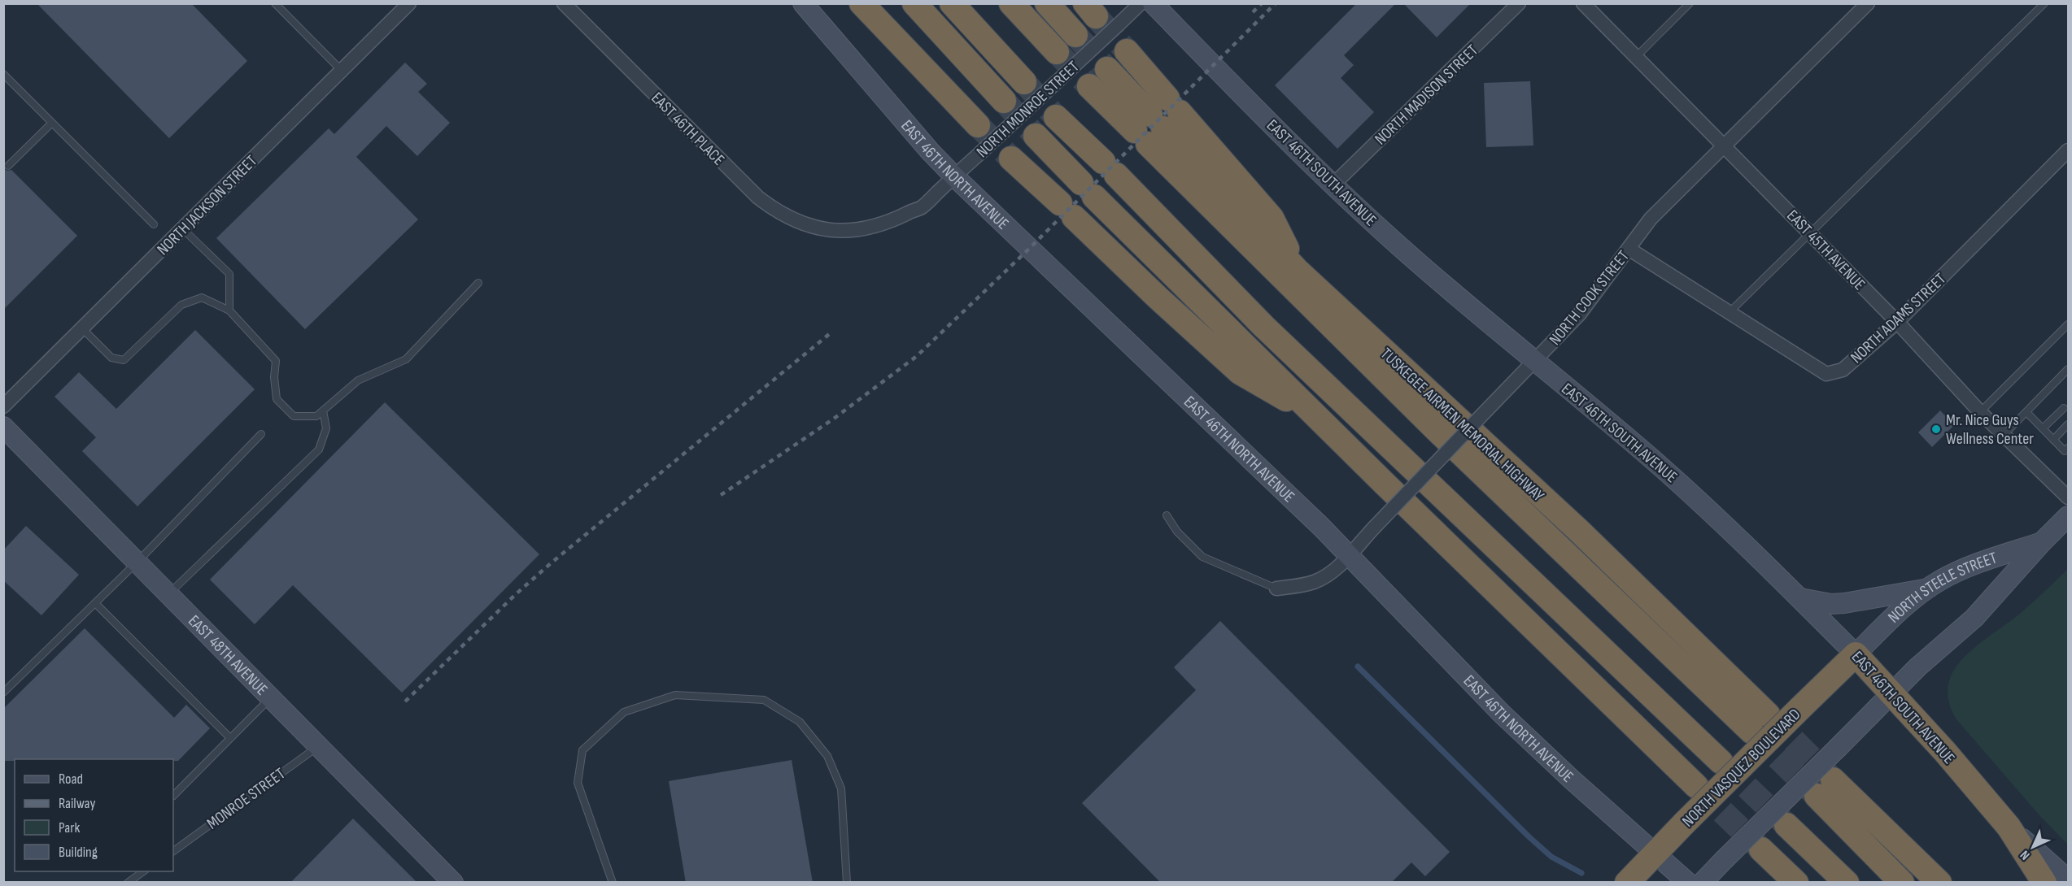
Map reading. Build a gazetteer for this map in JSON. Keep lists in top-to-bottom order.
{
  "streets": {
    "highway": ["EAST 46TH SOUTH AVENUE", "TUSKEGEE AIRMEN MEMORIAL HIGHWAY", "NORTH VASQUEZ BOULEVARD"],
    "main road": ["EAST 46TH NORTH AVENUE", "NORTH STEELE STREET", "EAST 48TH AVENUE"],
    "street": [
      "NORTH MADISON STREET",
      "NORTH MONROE STREET",
      "EAST 46TH PLACE",
      "NORTH JACKSON STREET",
      "EAST 45TH AVENUE",
      "NORTH COOK STREET",
      "NORTH ADAMS STREET"
    ],
    "lane": ["MONROE STREET"]
  },
  "crossings": [
    ["NORTH MADISON STREET", "EAST 46TH SOUTH AVENUE"],
    ["NORTH MONROE STREET", "EAST 46TH PLACE"],
    ["NORTH MONROE STREET", "EAST 46TH NORTH AVENUE"],
    ["EAST 46TH SOUTH AVENUE", "NORTH COOK STREET"],
    ["EAST 46TH SOUTH AVENUE", "NORTH STEELE STREET"],
    ["EAST 46TH SOUTH AVENUE", "NORTH VASQUEZ BOULEVARD"],
    ["EAST 46TH NORTH AVENUE", "NORTH COOK STREET"],
    ["EAST 46TH NORTH AVENUE", "NORTH VASQUEZ BOULEVARD"],
    ["EAST 45TH AVENUE", "NORTH COOK STREET"],
    ["EAST 45TH AVENUE", "NORTH ADAMS STREET"],
    ["NORTH COOK STREET", "NORTH ADAMS STREET"],
    ["NORTH STEELE STREET", "NORTH VASQUEZ BOULEVARD"],
    ["EAST 48TH AVENUE", "MONROE STREET"]
  ],
  "places": ["Mr. Nice Guys Wellness Center"],
  "legend": [
    "Road",
    "Railway",
    "Park",
    "Building"
  ],
  "north": "bottom left"
}
